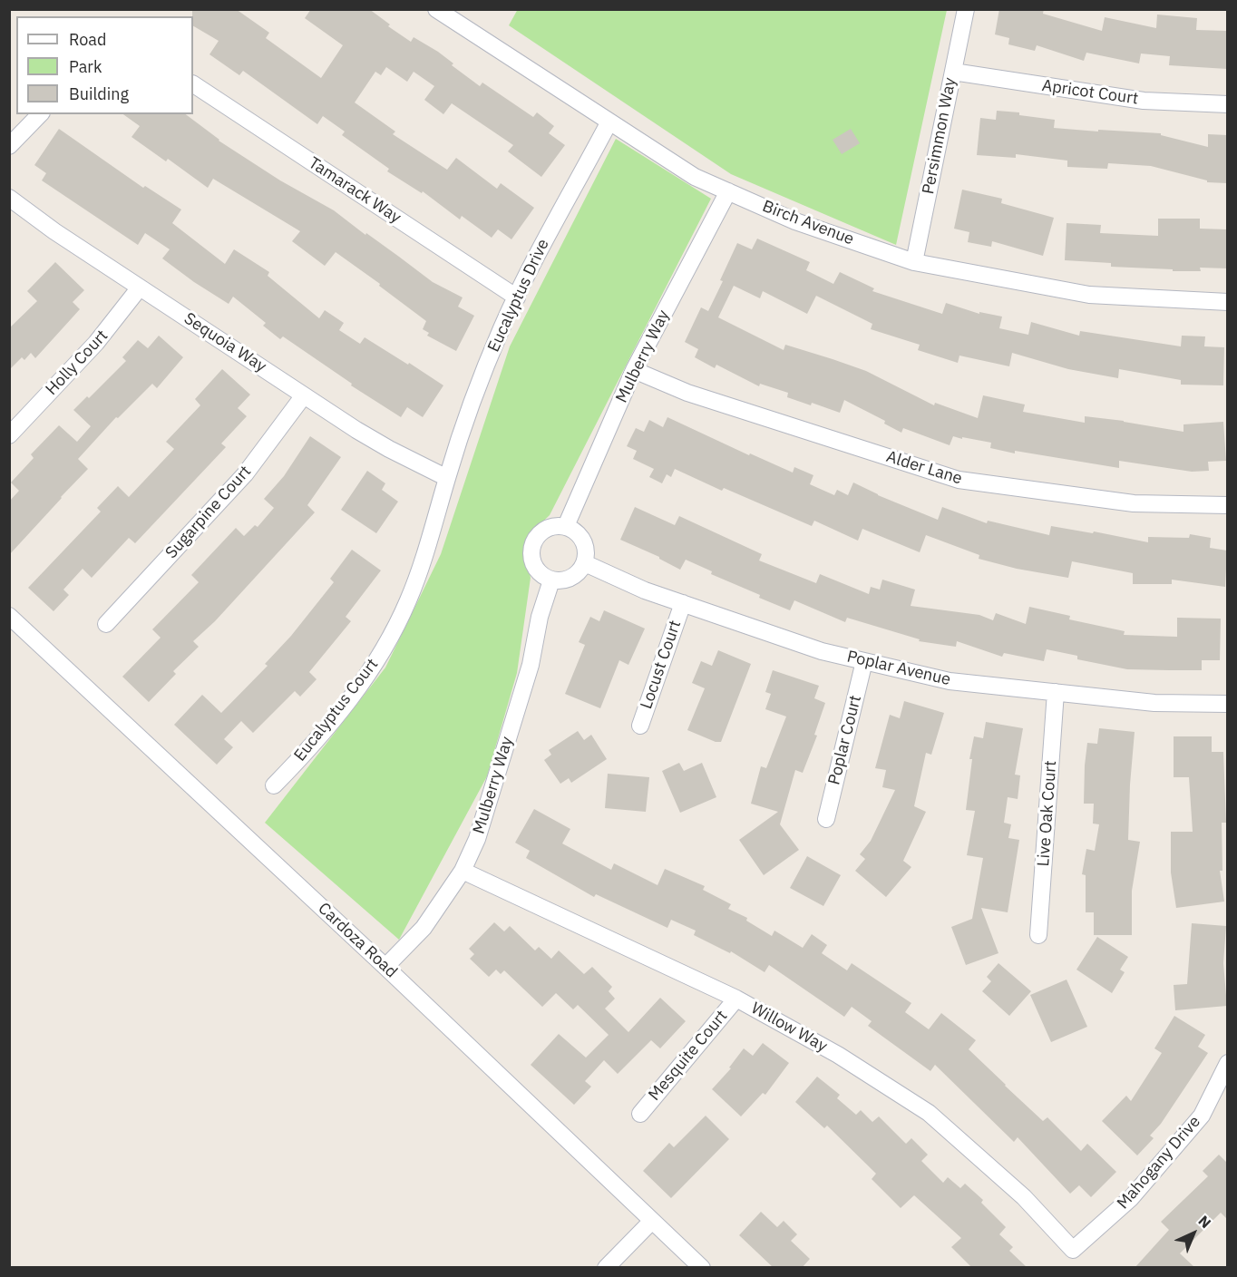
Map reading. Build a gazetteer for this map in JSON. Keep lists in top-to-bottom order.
{
  "streets": {
    "street": [
      "Apricot Court",
      "Persimmon Way",
      "Tamarack Way",
      "Birch Avenue",
      "Eucalyptus Drive",
      "Sequoia Way",
      "Mulberry Way",
      "Holly Court",
      "Alder Lane",
      "Sugarpine Court",
      "Locust Court",
      "Poplar Avenue",
      "Eucalyptus Court",
      "Poplar Court",
      "Live Oak Court",
      "Cardoza Road",
      "Willow Way",
      "Mesquite Court",
      "Mahogany Drive"
    ]
  },
  "crossings": [
    ["Apricot Court", "Persimmon Way"],
    ["Persimmon Way", "Birch Avenue"],
    ["Tamarack Way", "Eucalyptus Drive"],
    ["Birch Avenue", "Eucalyptus Drive"],
    ["Birch Avenue", "Mulberry Way"],
    ["Eucalyptus Drive", "Sequoia Way"],
    ["Eucalyptus Drive", "Eucalyptus Court"],
    ["Sequoia Way", "Holly Court"],
    ["Sequoia Way", "Sugarpine Court"],
    ["Sequoia Way", "Eucalyptus Court"],
    ["Mulberry Way", "Alder Lane"],
    ["Mulberry Way", "Poplar Avenue"],
    ["Mulberry Way", "Cardoza Road"],
    ["Mulberry Way", "Willow Way"],
    ["Locust Court", "Poplar Avenue"],
    ["Poplar Avenue", "Poplar Court"],
    ["Poplar Avenue", "Live Oak Court"],
    ["Willow Way", "Mesquite Court"],
    ["Willow Way", "Mahogany Drive"]
  ],
  "legend": ["Road", "Park", "Building"],
  "north": "top right"
}
